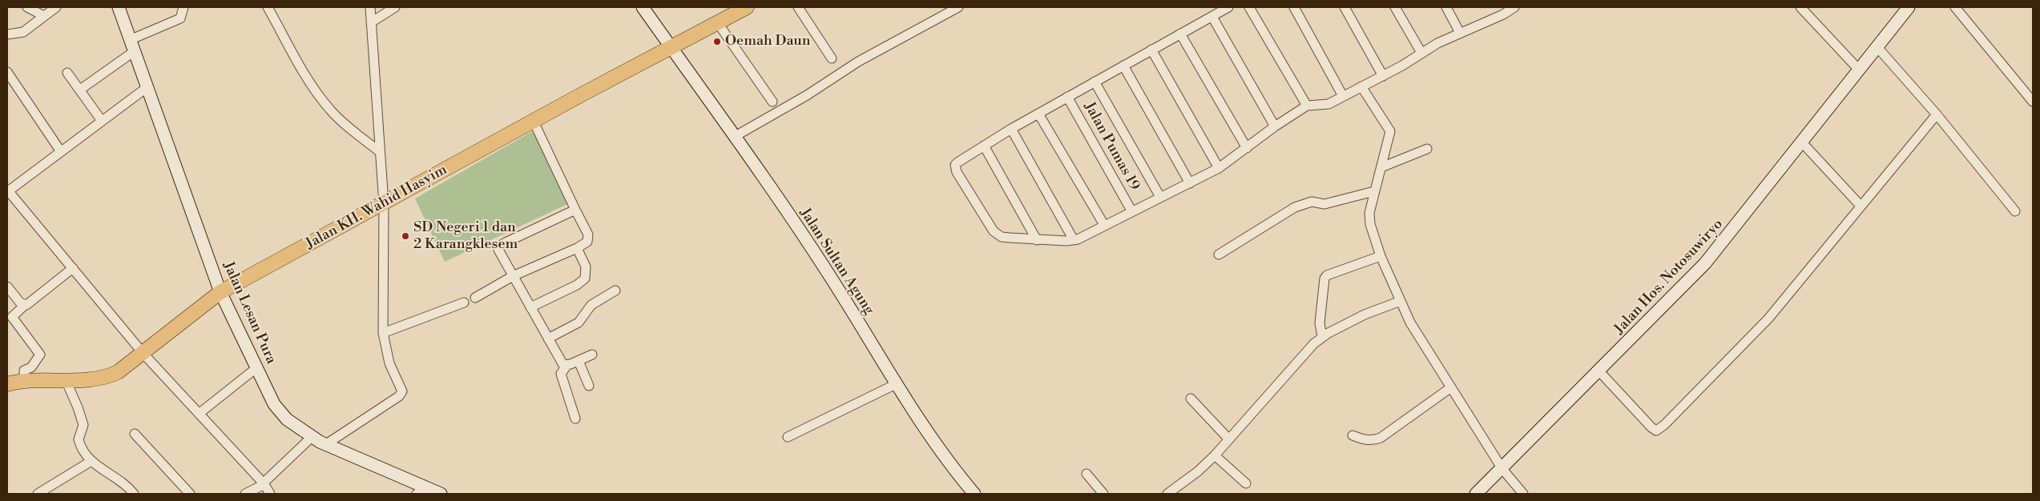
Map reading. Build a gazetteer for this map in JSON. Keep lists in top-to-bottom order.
{
  "streets": {
    "main road": ["Jalan KH. Wahid Hasyim"],
    "street": [
      "Jalan Pumas 19",
      "Jalan Sultan Agung",
      "Jalan Hos. Notosuwiryo",
      "Jalan Lesan Pura"
    ]
  },
  "crossings": [
    ["Jalan KH. Wahid Hasyim", "Jalan Sultan Agung"],
    ["Jalan KH. Wahid Hasyim", "Jalan Lesan Pura"]
  ],
  "places": ["Oemah Daun", "SD Negeri 1 dan 2 Karangklesem"]
}
